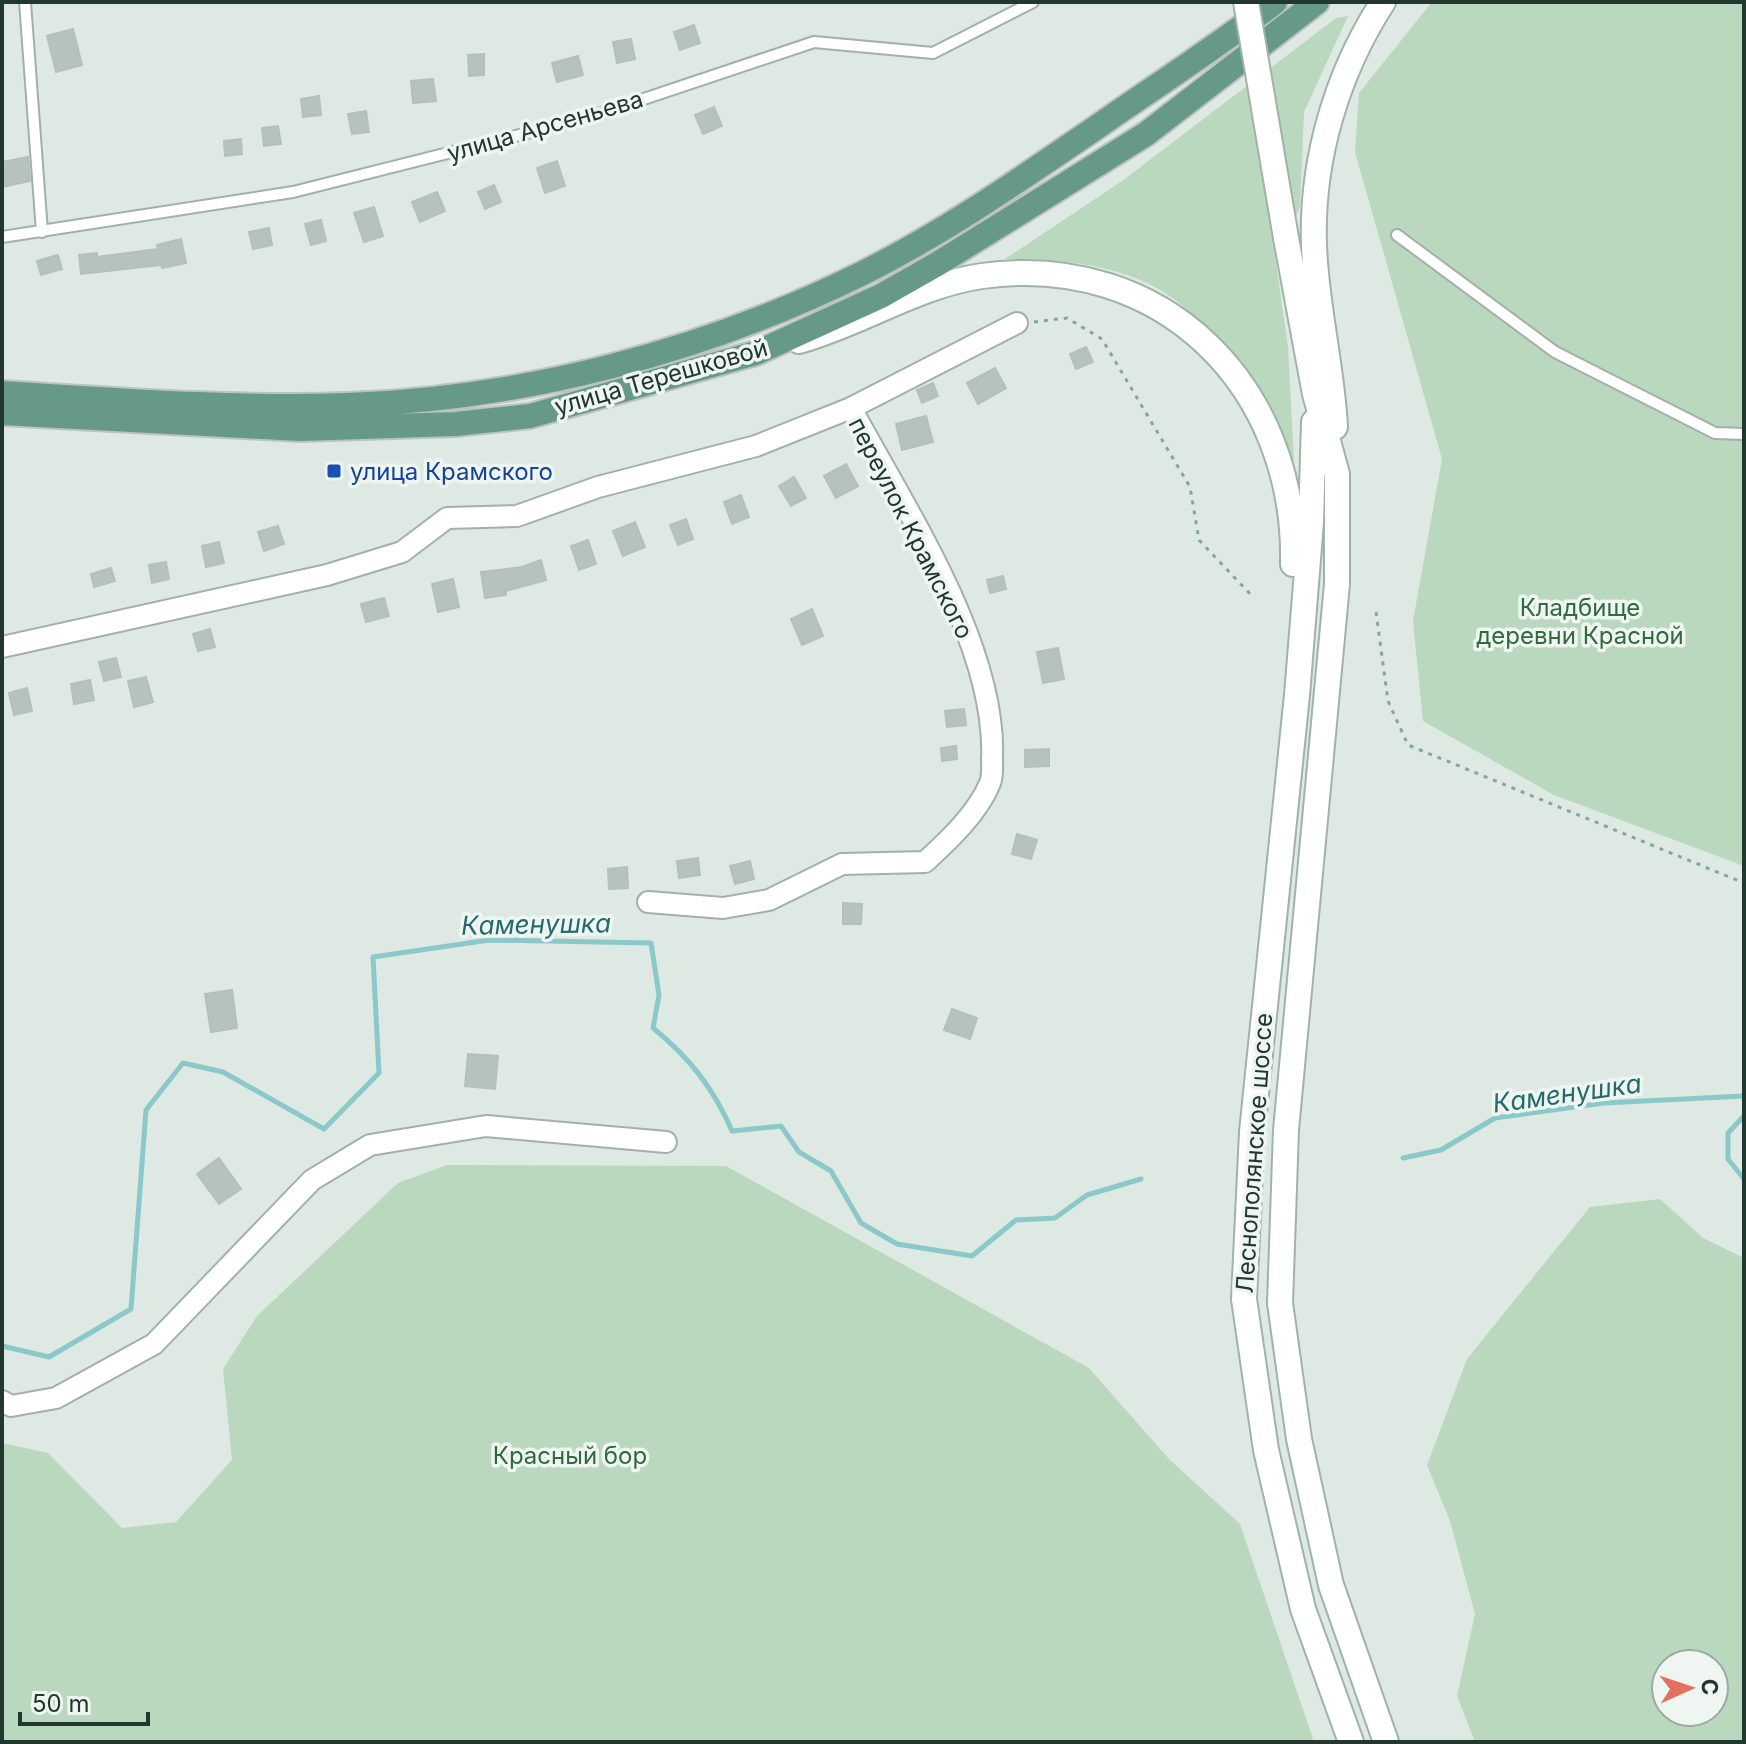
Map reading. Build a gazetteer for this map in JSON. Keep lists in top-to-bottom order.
{
  "streets": {
    "main road": ["улица Терешковой", "Леснополянское шоссе"],
    "street": ["переулок Крамского"],
    "lane": ["улица Арсеньева"]
  },
  "water": ["Каменушка"],
  "parks": ["Кладбище деревни Красной", "Красный бор"],
  "places": {
    "transit": ["улица Крамского"]
  },
  "scale_bar": "50 m",
  "north": "right"
}
